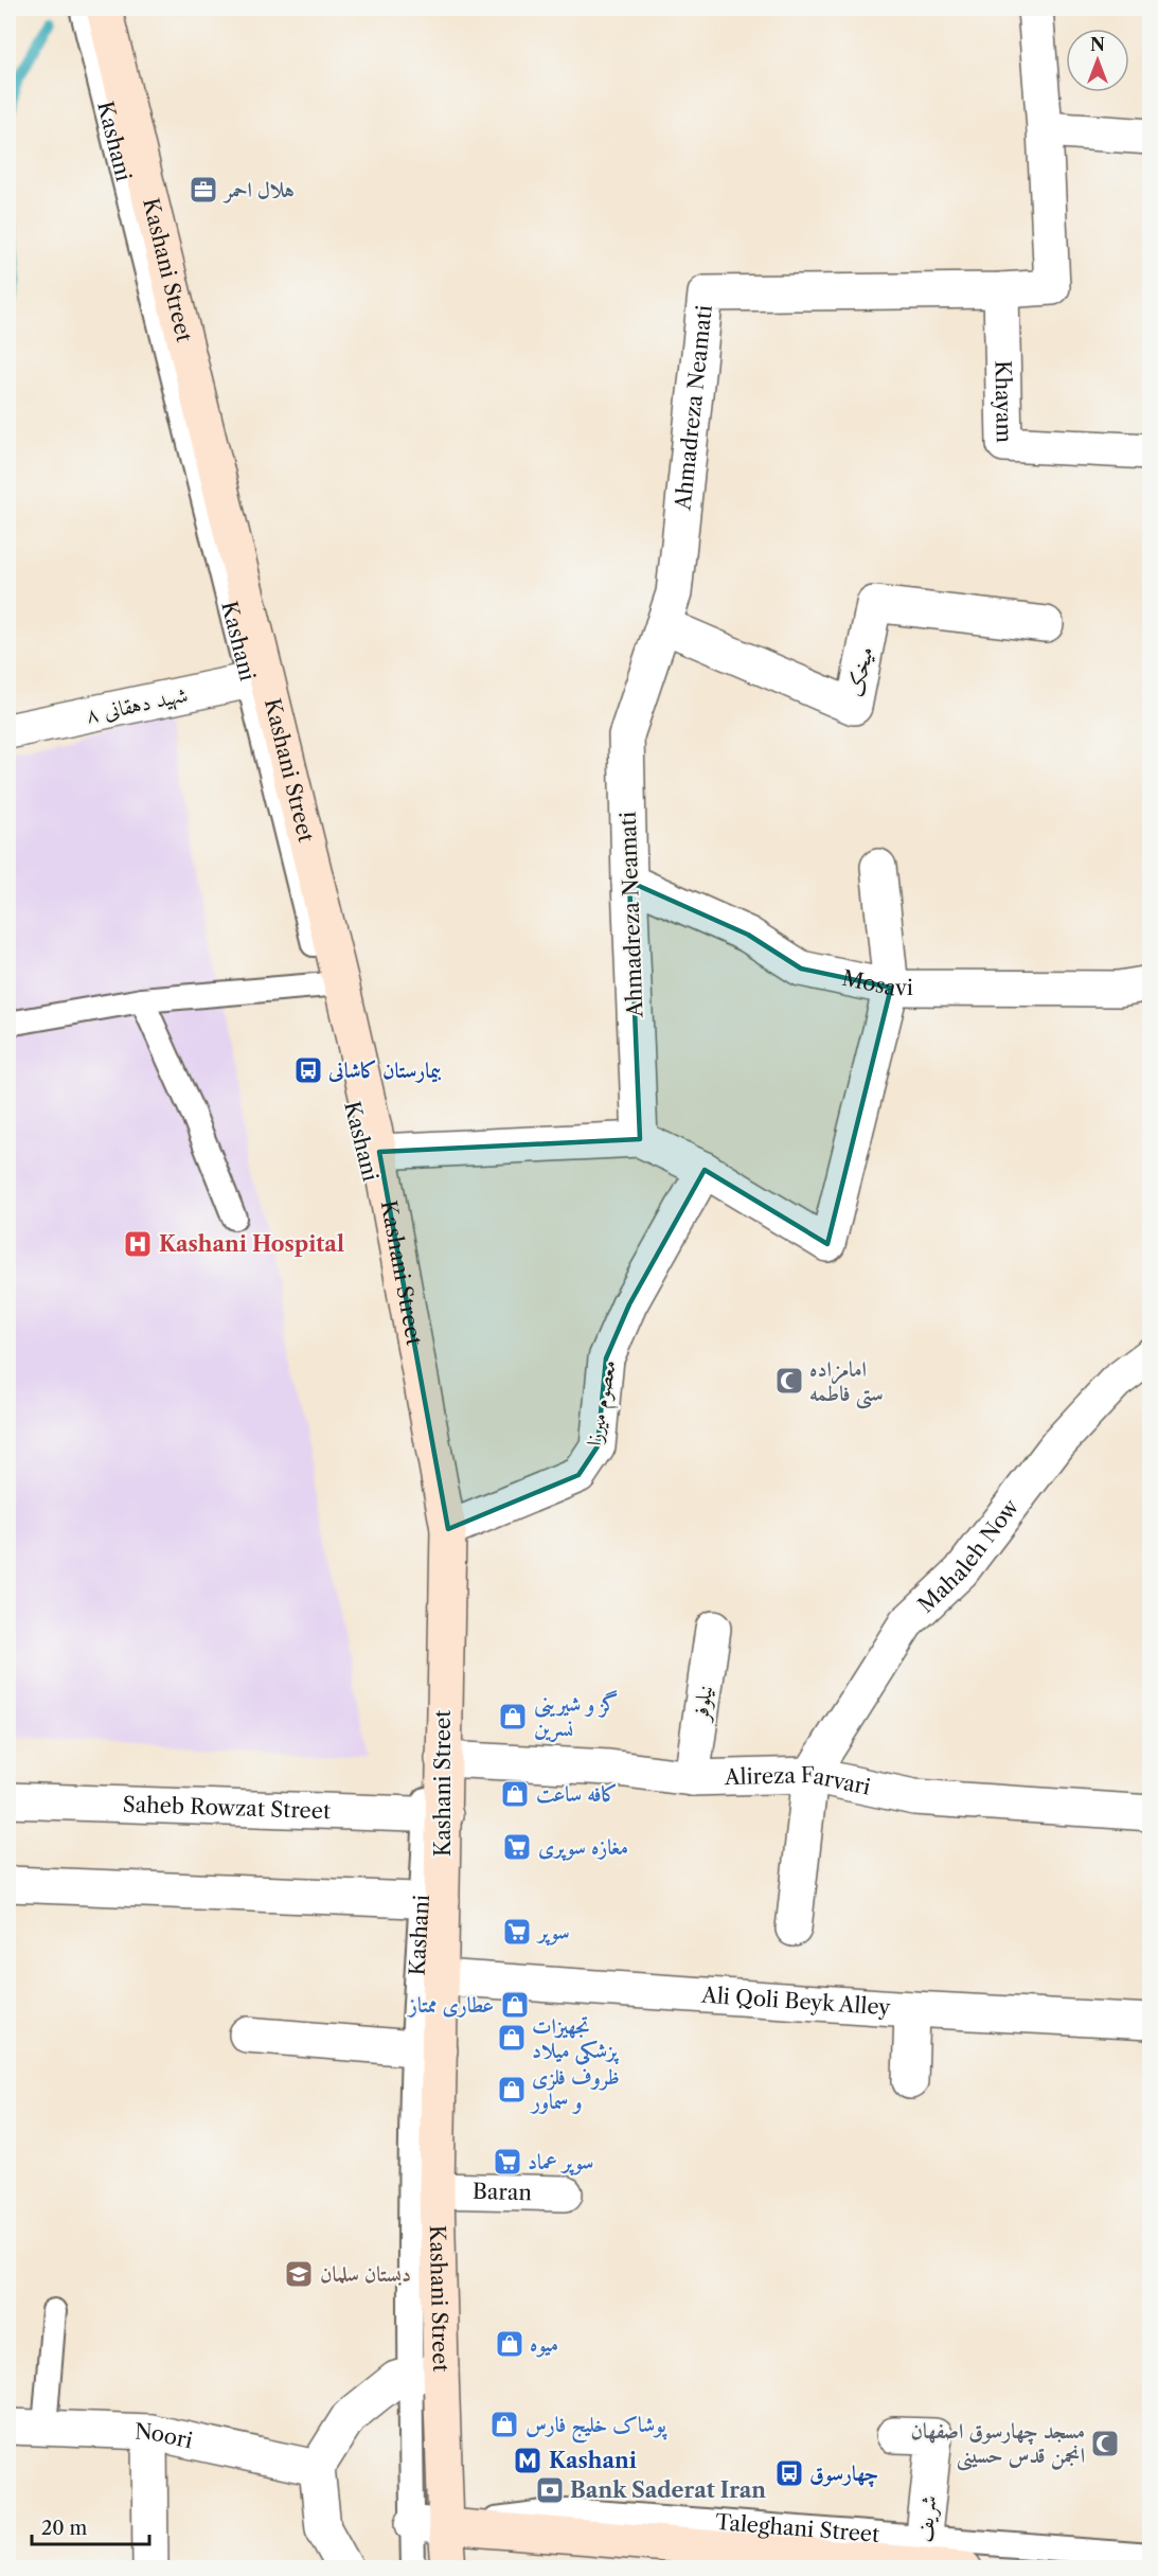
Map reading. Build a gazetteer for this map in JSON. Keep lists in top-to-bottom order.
{
  "streets": {
    "main road": ["Kashani Street", "Taleghani Street"],
    "street": [
      "Khayam",
      "Ahmadreza Neamati",
      "میخک",
      "شهید دهقانی ۸",
      "Mosavi",
      "معصوم میرزا",
      "Mahaleh Now",
      "نیلوفر",
      "Alireza Farvari",
      "Saheb Rowzat Street",
      "Ali Qoli Beyk Alley",
      "Baran",
      "Noori",
      "شریف"
    ],
    "lane": ["Kashani"]
  },
  "crossings": [
    ["Kashani", "Kashani Street"],
    ["Kashani", "شهید دهقانی ۸"],
    ["Kashani", "Saheb Rowzat Street"],
    ["Kashani Street", "شهید دهقانی ۸"],
    ["Kashani Street", "معصوم میرزا"],
    ["Kashani Street", "Alireza Farvari"],
    ["Kashani Street", "Saheb Rowzat Street"],
    ["Kashani Street", "Ali Qoli Beyk Alley"],
    ["Kashani Street", "Baran"],
    ["Kashani Street", "Taleghani Street"],
    ["Khayam", "Ahmadreza Neamati"],
    ["Ahmadreza Neamati", "میخک"],
    ["Ahmadreza Neamati", "Mosavi"],
    ["Mahaleh Now", "Alireza Farvari"],
    ["نیلوفر", "Alireza Farvari"],
    ["شریف", "Taleghani Street"]
  ],
  "places": {
    "office": ["هلال احمر"],
    "bus stop": ["بیمارستان کاشانی", "چهارسوق"],
    "hospital": ["Kashani Hospital"],
    "mosque": ["امامزاده ستی فاطمه", "مسجد چهارسوق اصفهان انجمن قدس حسینی"],
    "shop": [
      "گز و شیرینی نسرین",
      "کافه ساعت",
      "عطاری ممتاز",
      "تجهیزات پزشکی میلاد",
      "ظروف فلزی و سماور",
      "میوه",
      "پوشاک خلیج فارس"
    ],
    "supermarket": ["مغازه سوپری", "سوپر", "سوپر عماد"],
    "school or university": ["دبستان سلمان"],
    "metro station": ["Kashani"],
    "bank": ["Bank Saderat Iran"]
  },
  "scale_bar": "20 m",
  "north": "top"
}
